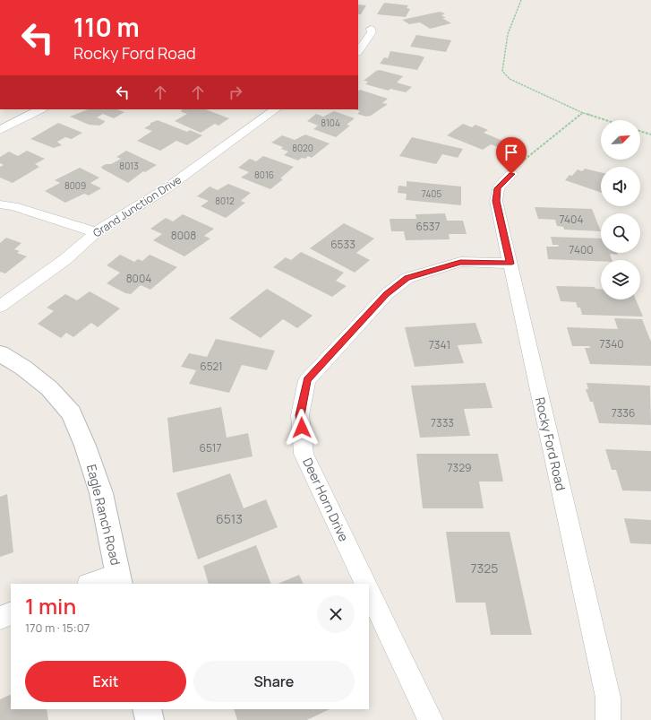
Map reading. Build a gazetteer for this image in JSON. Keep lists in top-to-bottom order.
{
  "streets": {
    "street": [
      "Grand Junction Drive",
      "Rocky Ford Road",
      "Deer Horn Drive",
      "Eagle Ranch Road"
    ]
  },
  "crossings": [
    ["Rocky Ford Road", "Deer Horn Drive"]
  ],
  "house_numbers": [
    "8104",
    "8020",
    "8013",
    "8016",
    "8009",
    "7405",
    "8012",
    "7404",
    "6537",
    "8008",
    "6533",
    "7400",
    "8004",
    "7340",
    "7341",
    "6521",
    "7336",
    "7333",
    "6517",
    "7329",
    "6513",
    "7325"
  ],
  "north": "top right",
  "page": {
    "turn": ["110 m", "Rocky Ford Road"],
    "heading": ["1 min", "170 m · 15:07"],
    "buttons": ["Exit", "Share"]
  }
}
